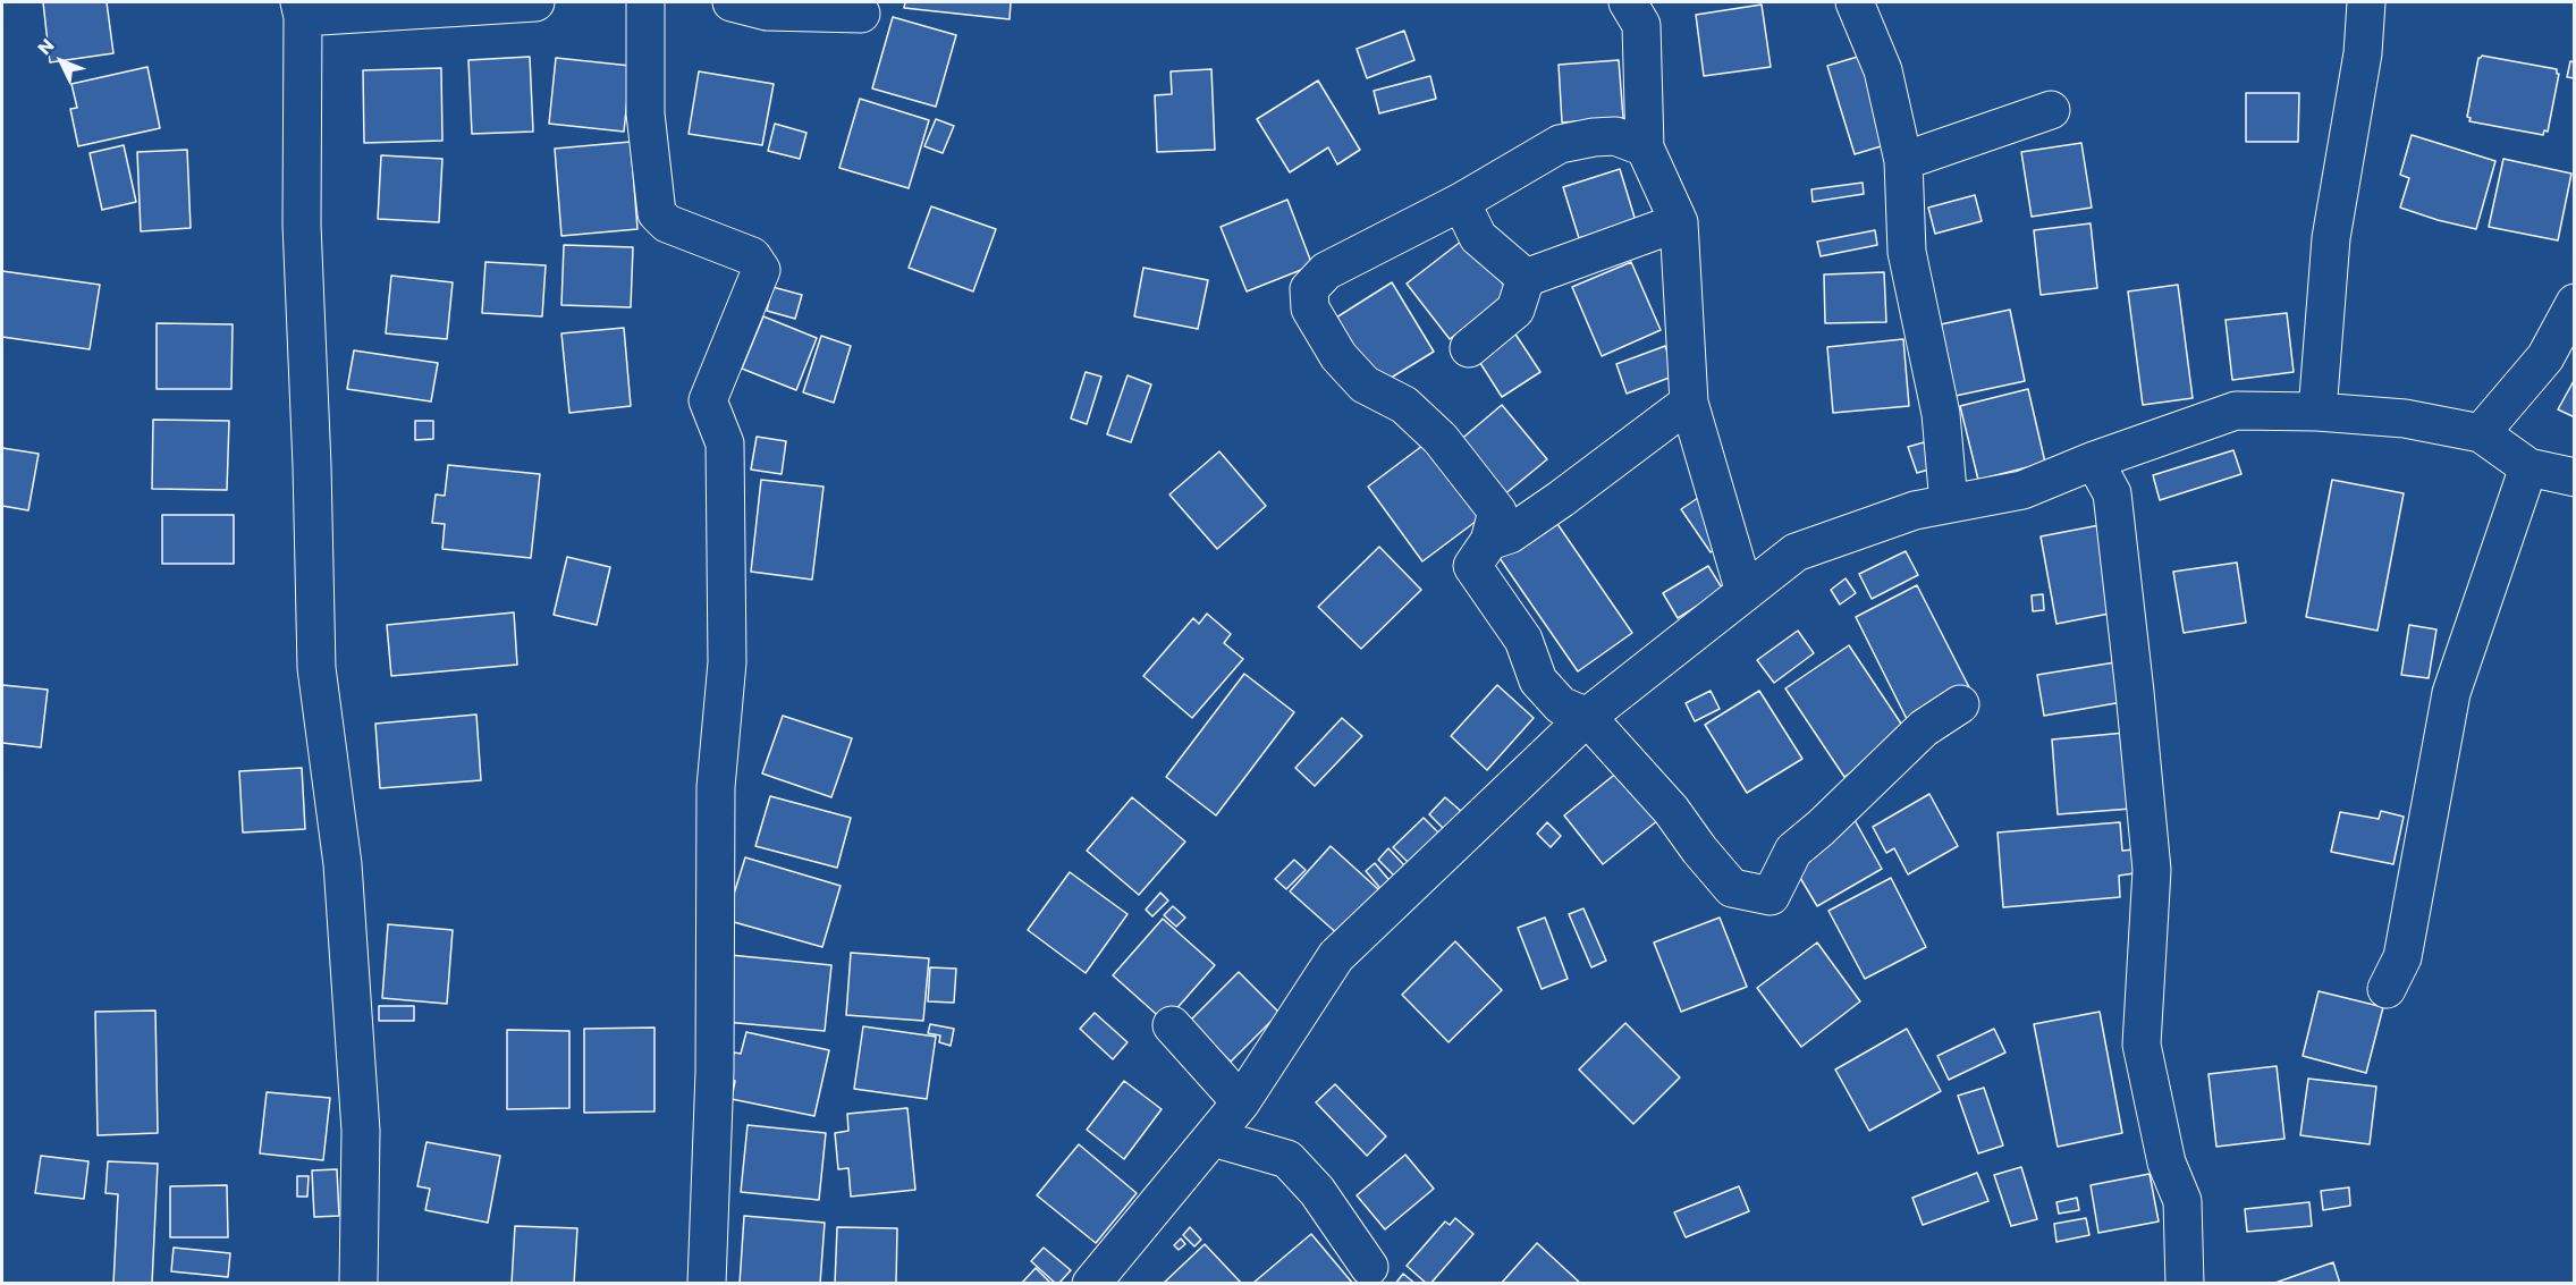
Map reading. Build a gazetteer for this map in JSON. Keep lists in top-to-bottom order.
{
  "north": "top left"
}
